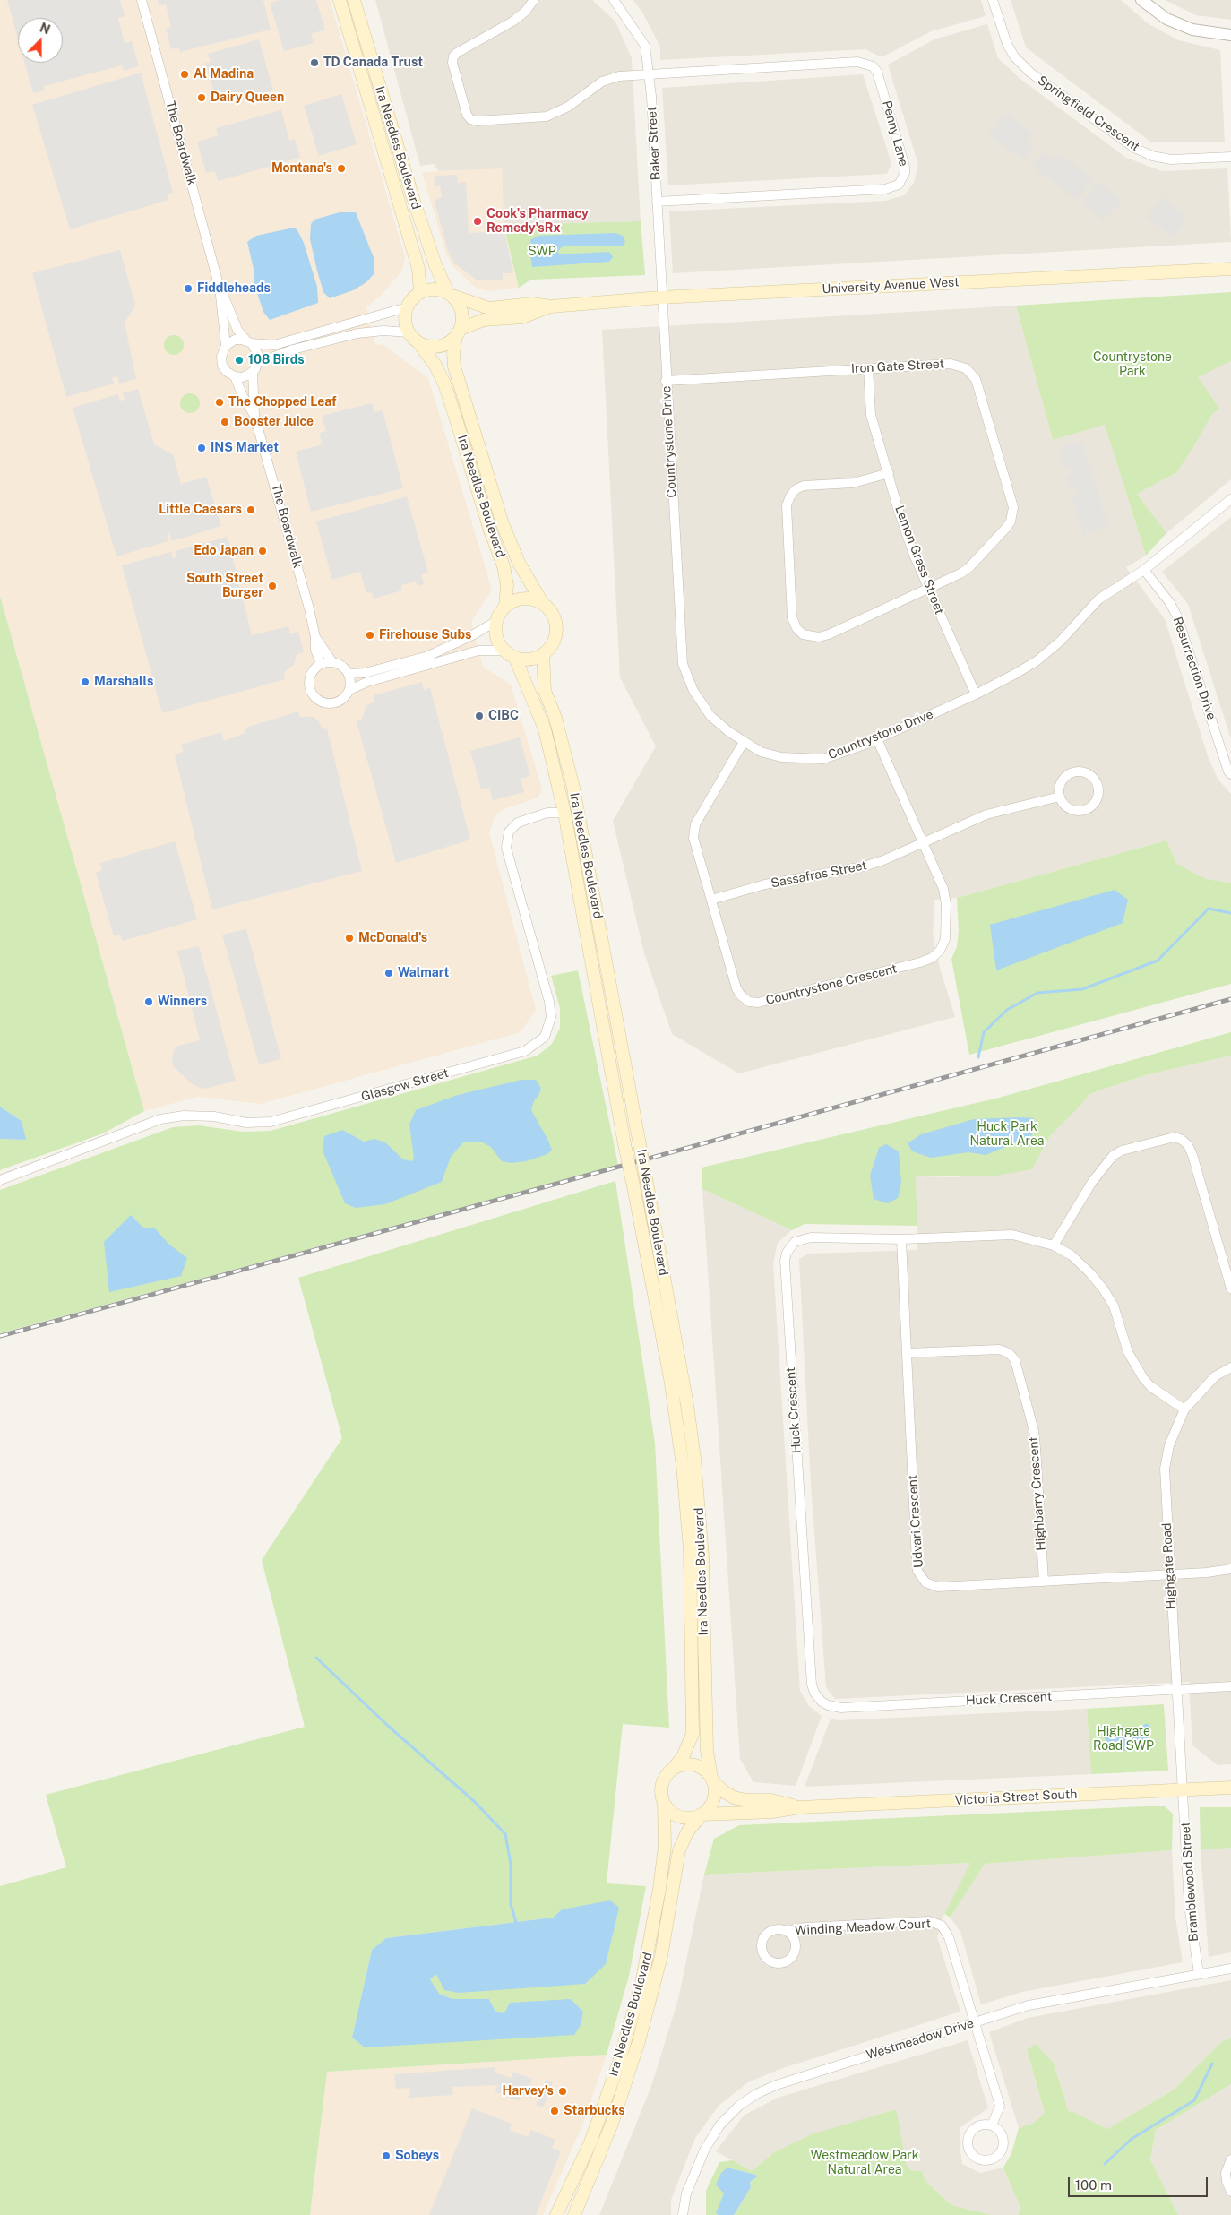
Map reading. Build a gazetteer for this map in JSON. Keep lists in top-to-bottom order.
{
  "streets": {
    "main road": ["Ira Needles Boulevard", "University Avenue West", "Victoria Street South"],
    "street": [
      "Springfield Crescent",
      "Penny Lane",
      "The Boardwalk",
      "Baker Street",
      "Iron Gate Street",
      "Countrystone Drive",
      "Lemon Grass Street",
      "Resurrection Drive",
      "Sassafras Street",
      "Countrystone Crescent",
      "Glasgow Street",
      "Huck Crescent",
      "Highbarry Crescent",
      "Udvari Crescent",
      "Highgate Road",
      "Bramblewood Street",
      "Winding Meadow Court",
      "Westmeadow Drive"
    ]
  },
  "crossings": [
    ["Penny Lane", "Baker Street"],
    ["Baker Street", "University Avenue West"],
    ["Baker Street", "Countrystone Drive"],
    ["Ira Needles Boulevard", "University Avenue West"],
    ["Ira Needles Boulevard", "Glasgow Street"],
    ["Ira Needles Boulevard", "Victoria Street South"],
    ["University Avenue West", "Countrystone Drive"],
    ["Iron Gate Street", "Countrystone Drive"],
    ["Iron Gate Street", "Lemon Grass Street"],
    ["Countrystone Drive", "Lemon Grass Street"],
    ["Countrystone Drive", "Resurrection Drive"],
    ["Countrystone Drive", "Countrystone Crescent"],
    ["Sassafras Street", "Countrystone Crescent"],
    ["Huck Crescent", "Udvari Crescent"],
    ["Huck Crescent", "Highgate Road"],
    ["Highbarry Crescent", "Udvari Crescent"],
    ["Udvari Crescent", "Highgate Road"],
    ["Highgate Road", "Victoria Street South"],
    ["Highgate Road", "Bramblewood Street"],
    ["Victoria Street South", "Bramblewood Street"],
    ["Bramblewood Street", "Westmeadow Drive"],
    ["Winding Meadow Court", "Westmeadow Drive"]
  ],
  "parks": [
    "SWP",
    "Countrystone Park",
    "Huck Park Natural Area",
    "Highgate Road SWP",
    "Westmeadow Park Natural Area"
  ],
  "places": [
    "TD Canada Trust",
    "Al Madina",
    "Dairy Queen",
    "Montana's",
    "Cook's Pharmacy Remedy'sRx",
    "Fiddleheads",
    "108 Birds",
    "The Chopped Leaf",
    "Booster Juice",
    "INS Market",
    "Little Caesars",
    "Edo Japan",
    "South Street Burger",
    "Firehouse Subs",
    "Marshalls",
    "CIBC",
    "McDonald's",
    "Walmart",
    "Winners",
    "Harvey's",
    "Starbucks",
    "Sobeys"
  ],
  "scale_bar": "100 m",
  "north": "top"
}
